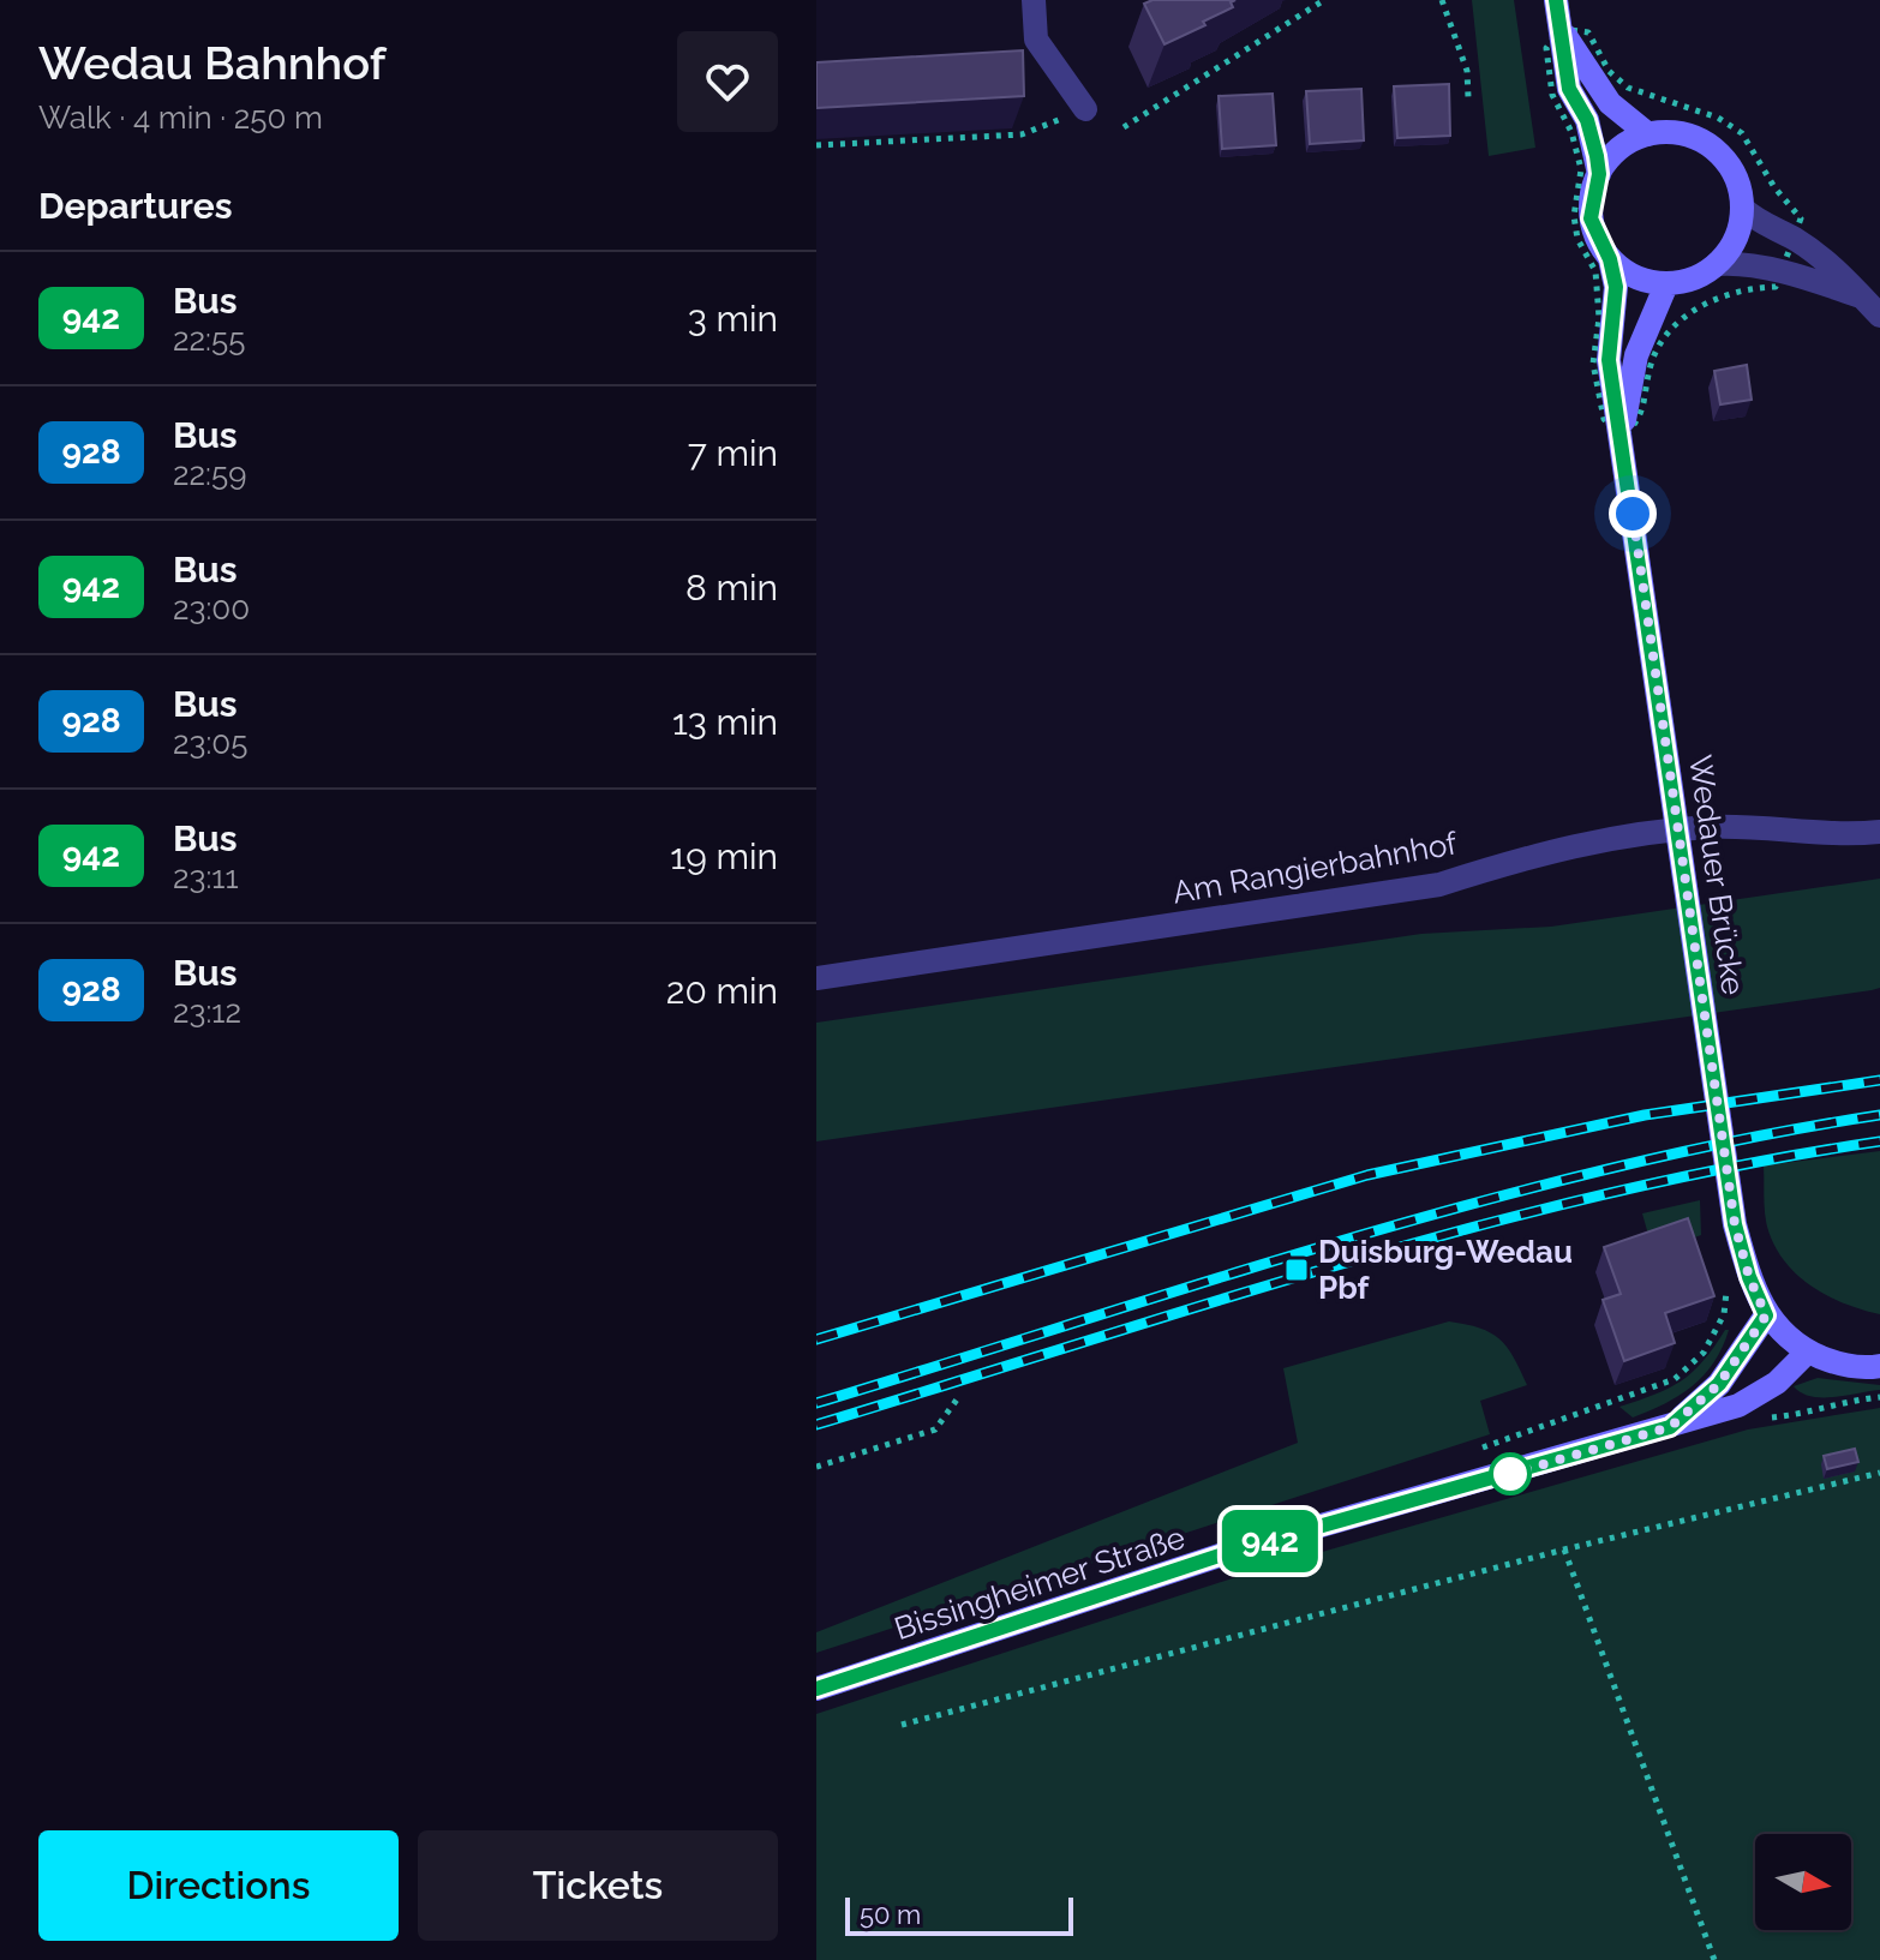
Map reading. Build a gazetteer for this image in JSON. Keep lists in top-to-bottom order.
{
  "streets": {
    "main road": ["Wedauer Brücke", "Bissingheimer Straße"],
    "street": ["Am Rangierbahnhof"]
  },
  "crossings": [
    ["Wedauer Brücke", "Bissingheimer Straße"]
  ],
  "places": {
    "transit": ["Duisburg-Wedau Pbf"]
  },
  "lines": ["bus line 942"],
  "scale_bar": "50 m",
  "north": "right",
  "page": {
    "heading": [
      ["Wedau Bahnhof", "Walk · 4 min · 250 m"],
      "Departures"
    ],
    "on_map": "942",
    "list": [
      {
        "mark": "942",
        "name": "Bus",
        "note": "22:55",
        "value": "3 min"
      },
      {
        "mark": "928",
        "name": "Bus",
        "note": "22:59",
        "value": "7 min"
      },
      {
        "mark": "942",
        "name": "Bus",
        "note": "23:00",
        "value": "8 min"
      },
      {
        "mark": "928",
        "name": "Bus",
        "note": "23:05",
        "value": "13 min"
      },
      {
        "mark": "942",
        "name": "Bus",
        "note": "23:11",
        "value": "19 min"
      },
      {
        "mark": "928",
        "name": "Bus",
        "note": "23:12",
        "value": "20 min"
      }
    ],
    "buttons": ["Directions", "Tickets"],
    "scale": "50 m"
  }
}
